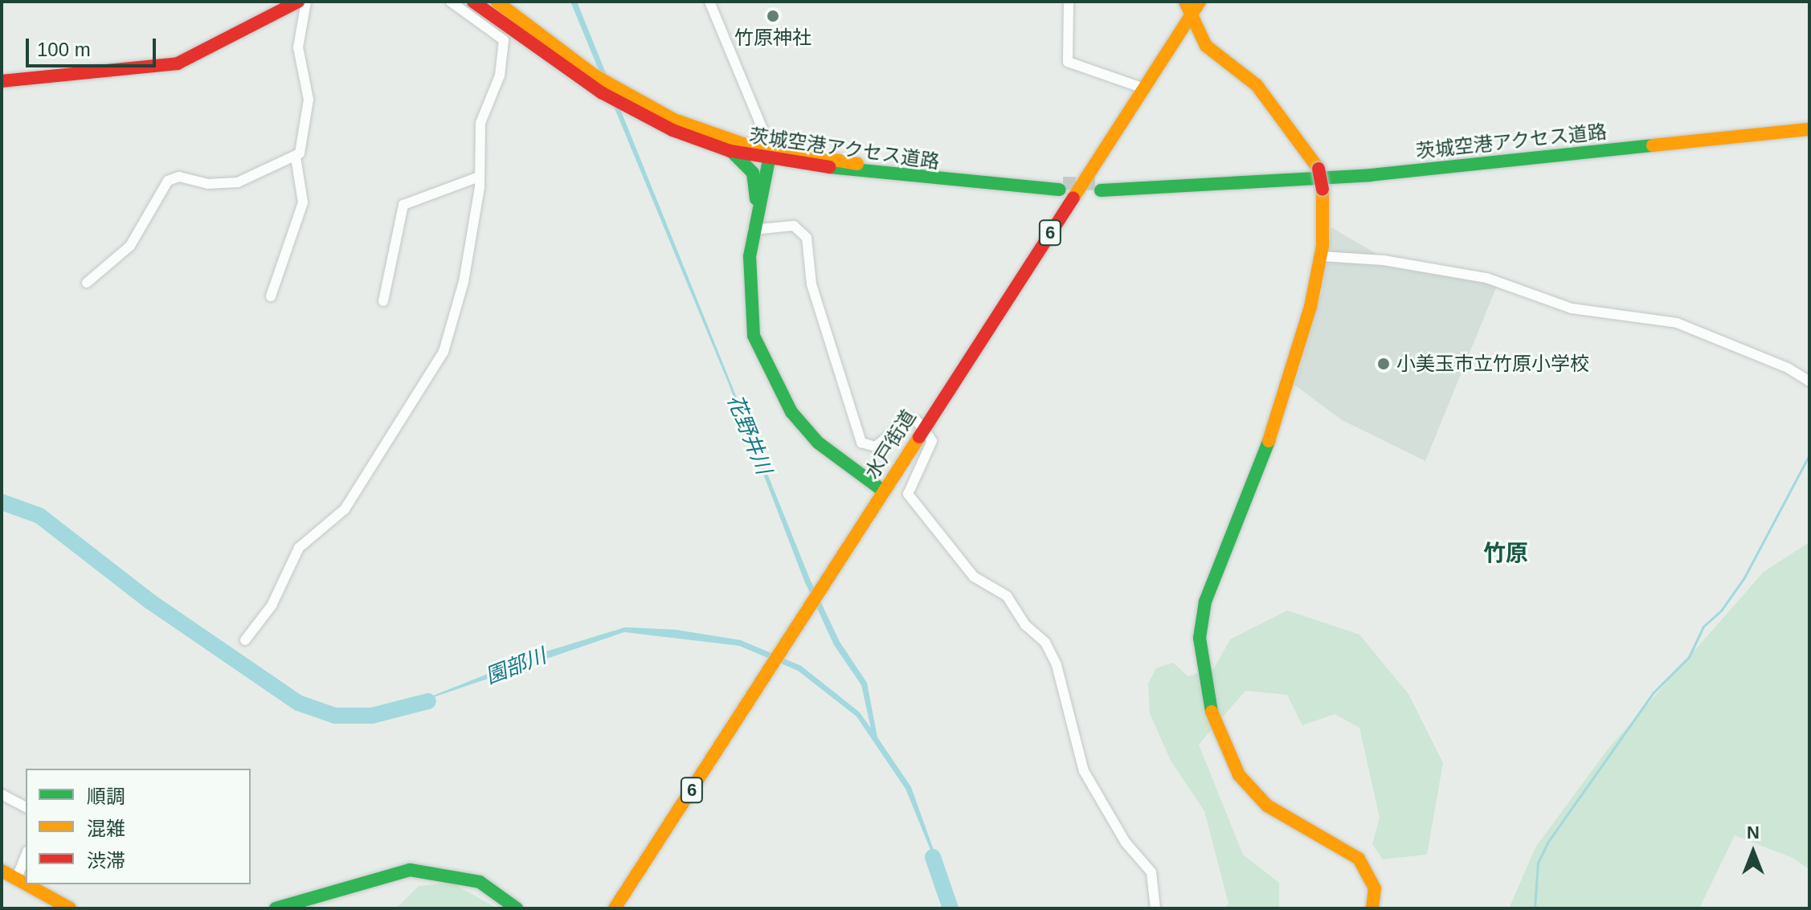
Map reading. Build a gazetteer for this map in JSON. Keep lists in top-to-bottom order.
{
  "streets": {
    "main road": ["茨城空港アクセス道路", "6", "水戸街道"]
  },
  "districts": ["竹原"],
  "water": ["花野井川", "園部川"],
  "places": ["竹原神社", "小美玉市立竹原小学校"],
  "legend": ["順調", "混雑", "渋滞"],
  "scale_bar": "100 m",
  "north": "top"
}
